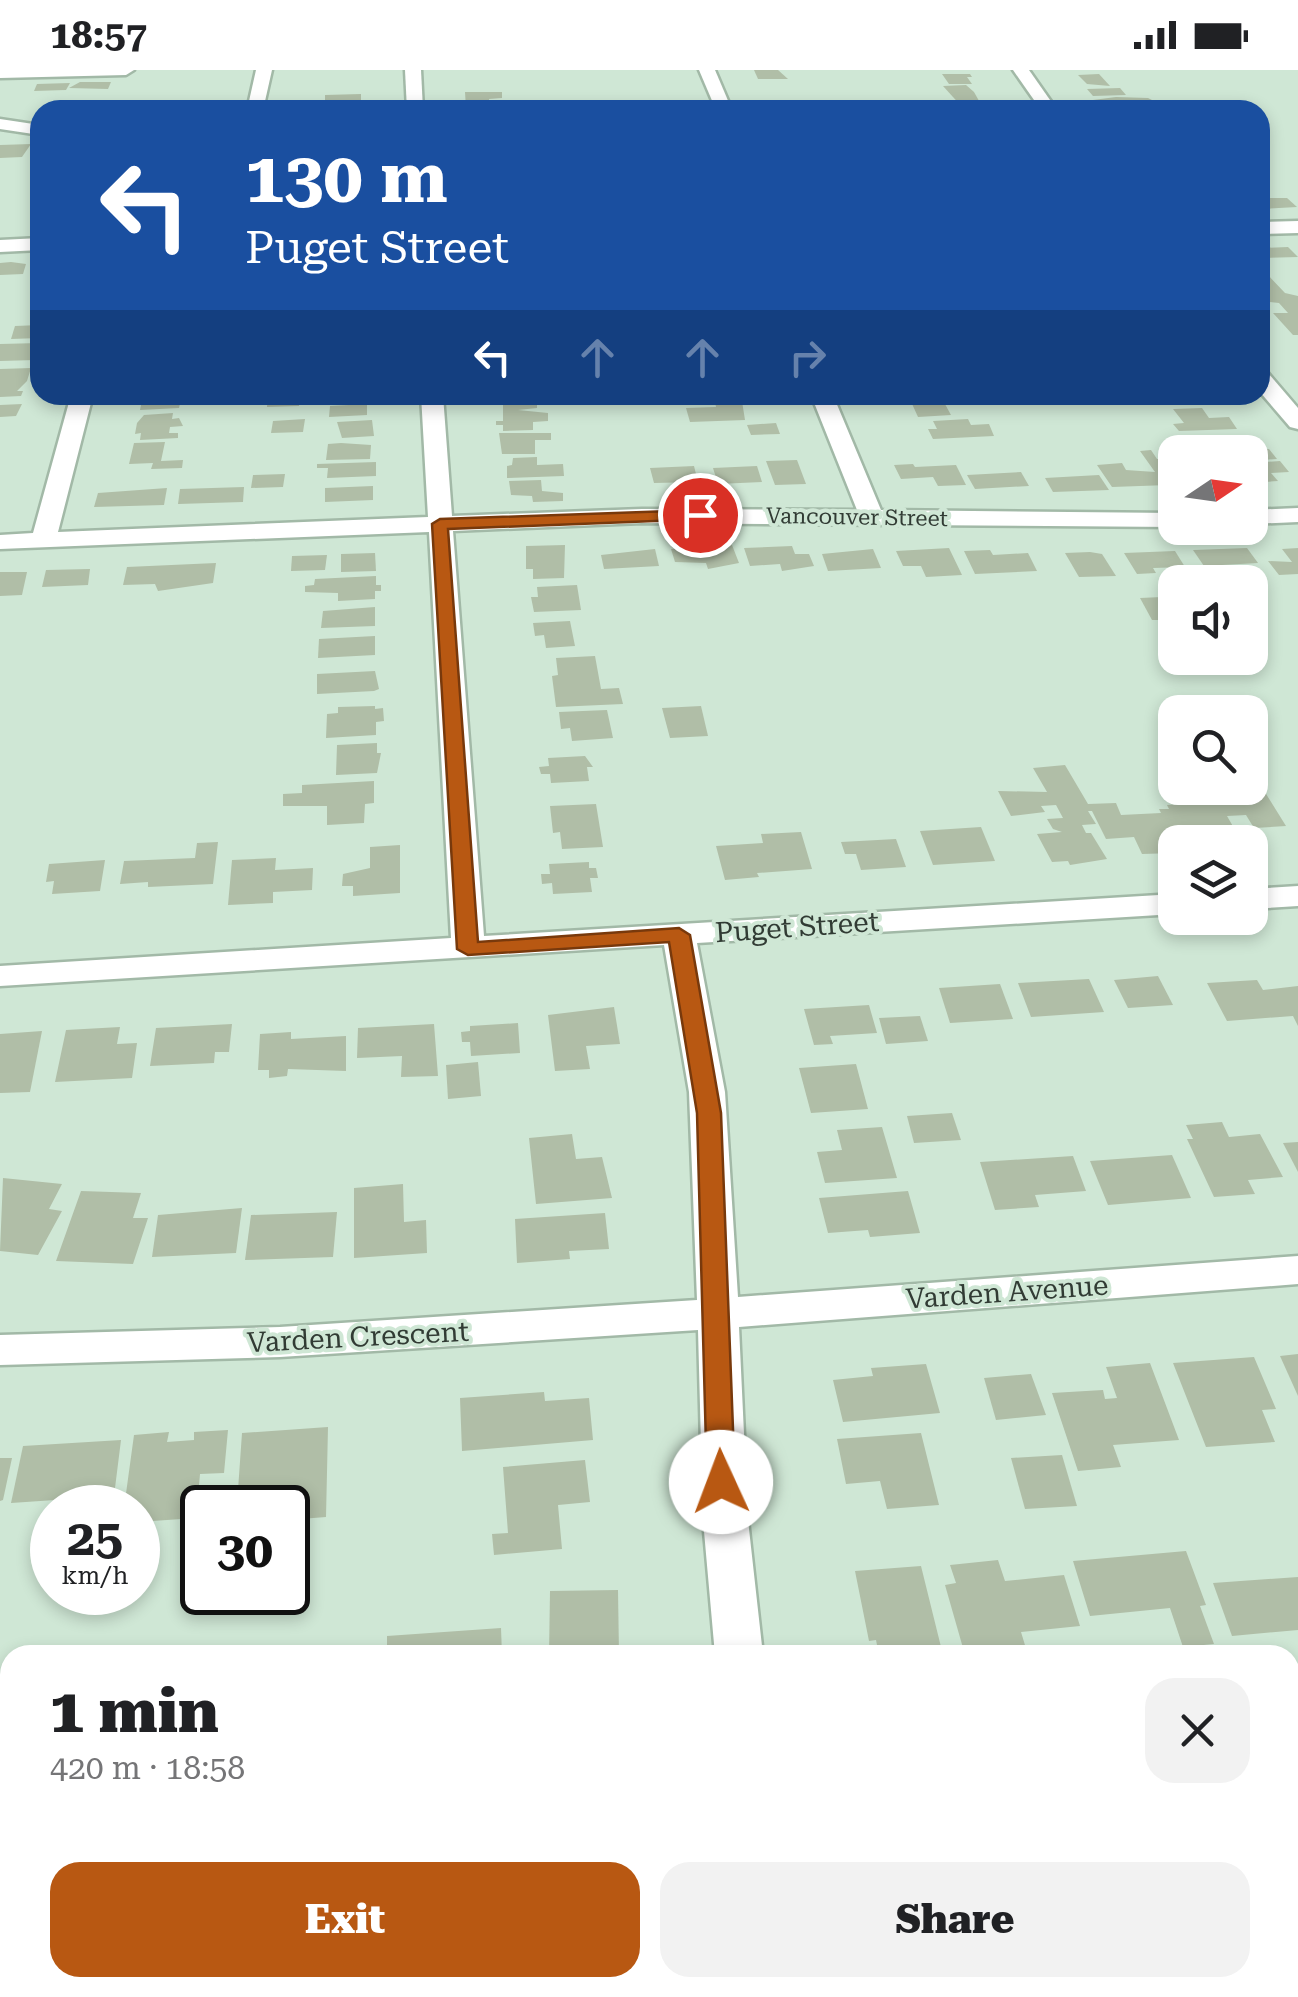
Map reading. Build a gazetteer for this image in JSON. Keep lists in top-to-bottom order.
{
  "streets": {
    "street": [
      "Vancouver Street",
      "Puget Street",
      "Varden Avenue",
      "Varden Crescent"
    ]
  },
  "crossings": [
    ["Varden Avenue", "Varden Crescent"]
  ],
  "north": "right",
  "page": {
    "status": "18:57",
    "turn": ["130 m", "Puget Street"],
    "speed": "25 km/h",
    "limit": "30",
    "heading": ["1 min", "420 m · 18:58"],
    "buttons": ["Exit", "Share"]
  }
}
